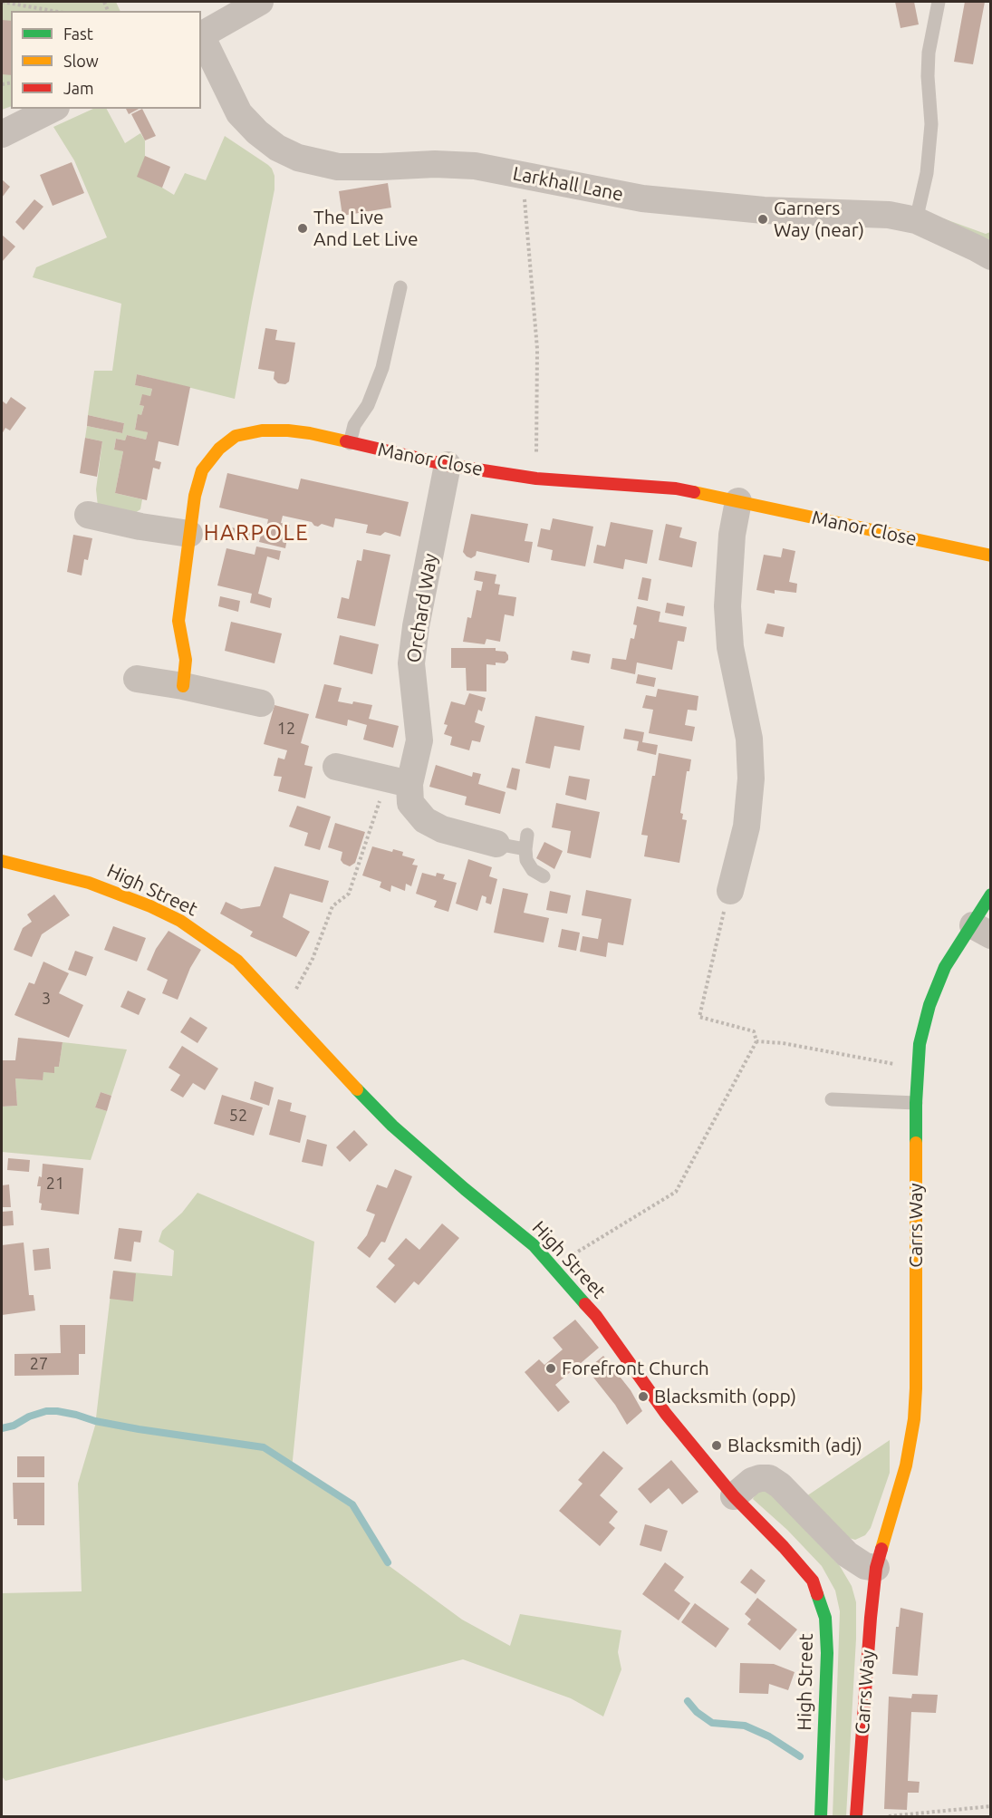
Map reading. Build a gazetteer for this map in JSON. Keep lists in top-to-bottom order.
{
  "streets": {
    "street": [
      "Larkhall Lane",
      "Manor Close",
      "Orchard Way",
      "High Street",
      "Carrs Way"
    ]
  },
  "crossings": [
    ["Manor Close", "Orchard Way"]
  ],
  "districts": ["HARPOLE"],
  "places": [
    "Garners Way (near)",
    "The Live And Let Live",
    "Forefront Church",
    "Blacksmith (opp)",
    "Blacksmith (adj)"
  ],
  "house_numbers": [
    "12",
    "3",
    "52",
    "21",
    "27"
  ],
  "legend": ["Fast", "Slow", "Jam"]
}
